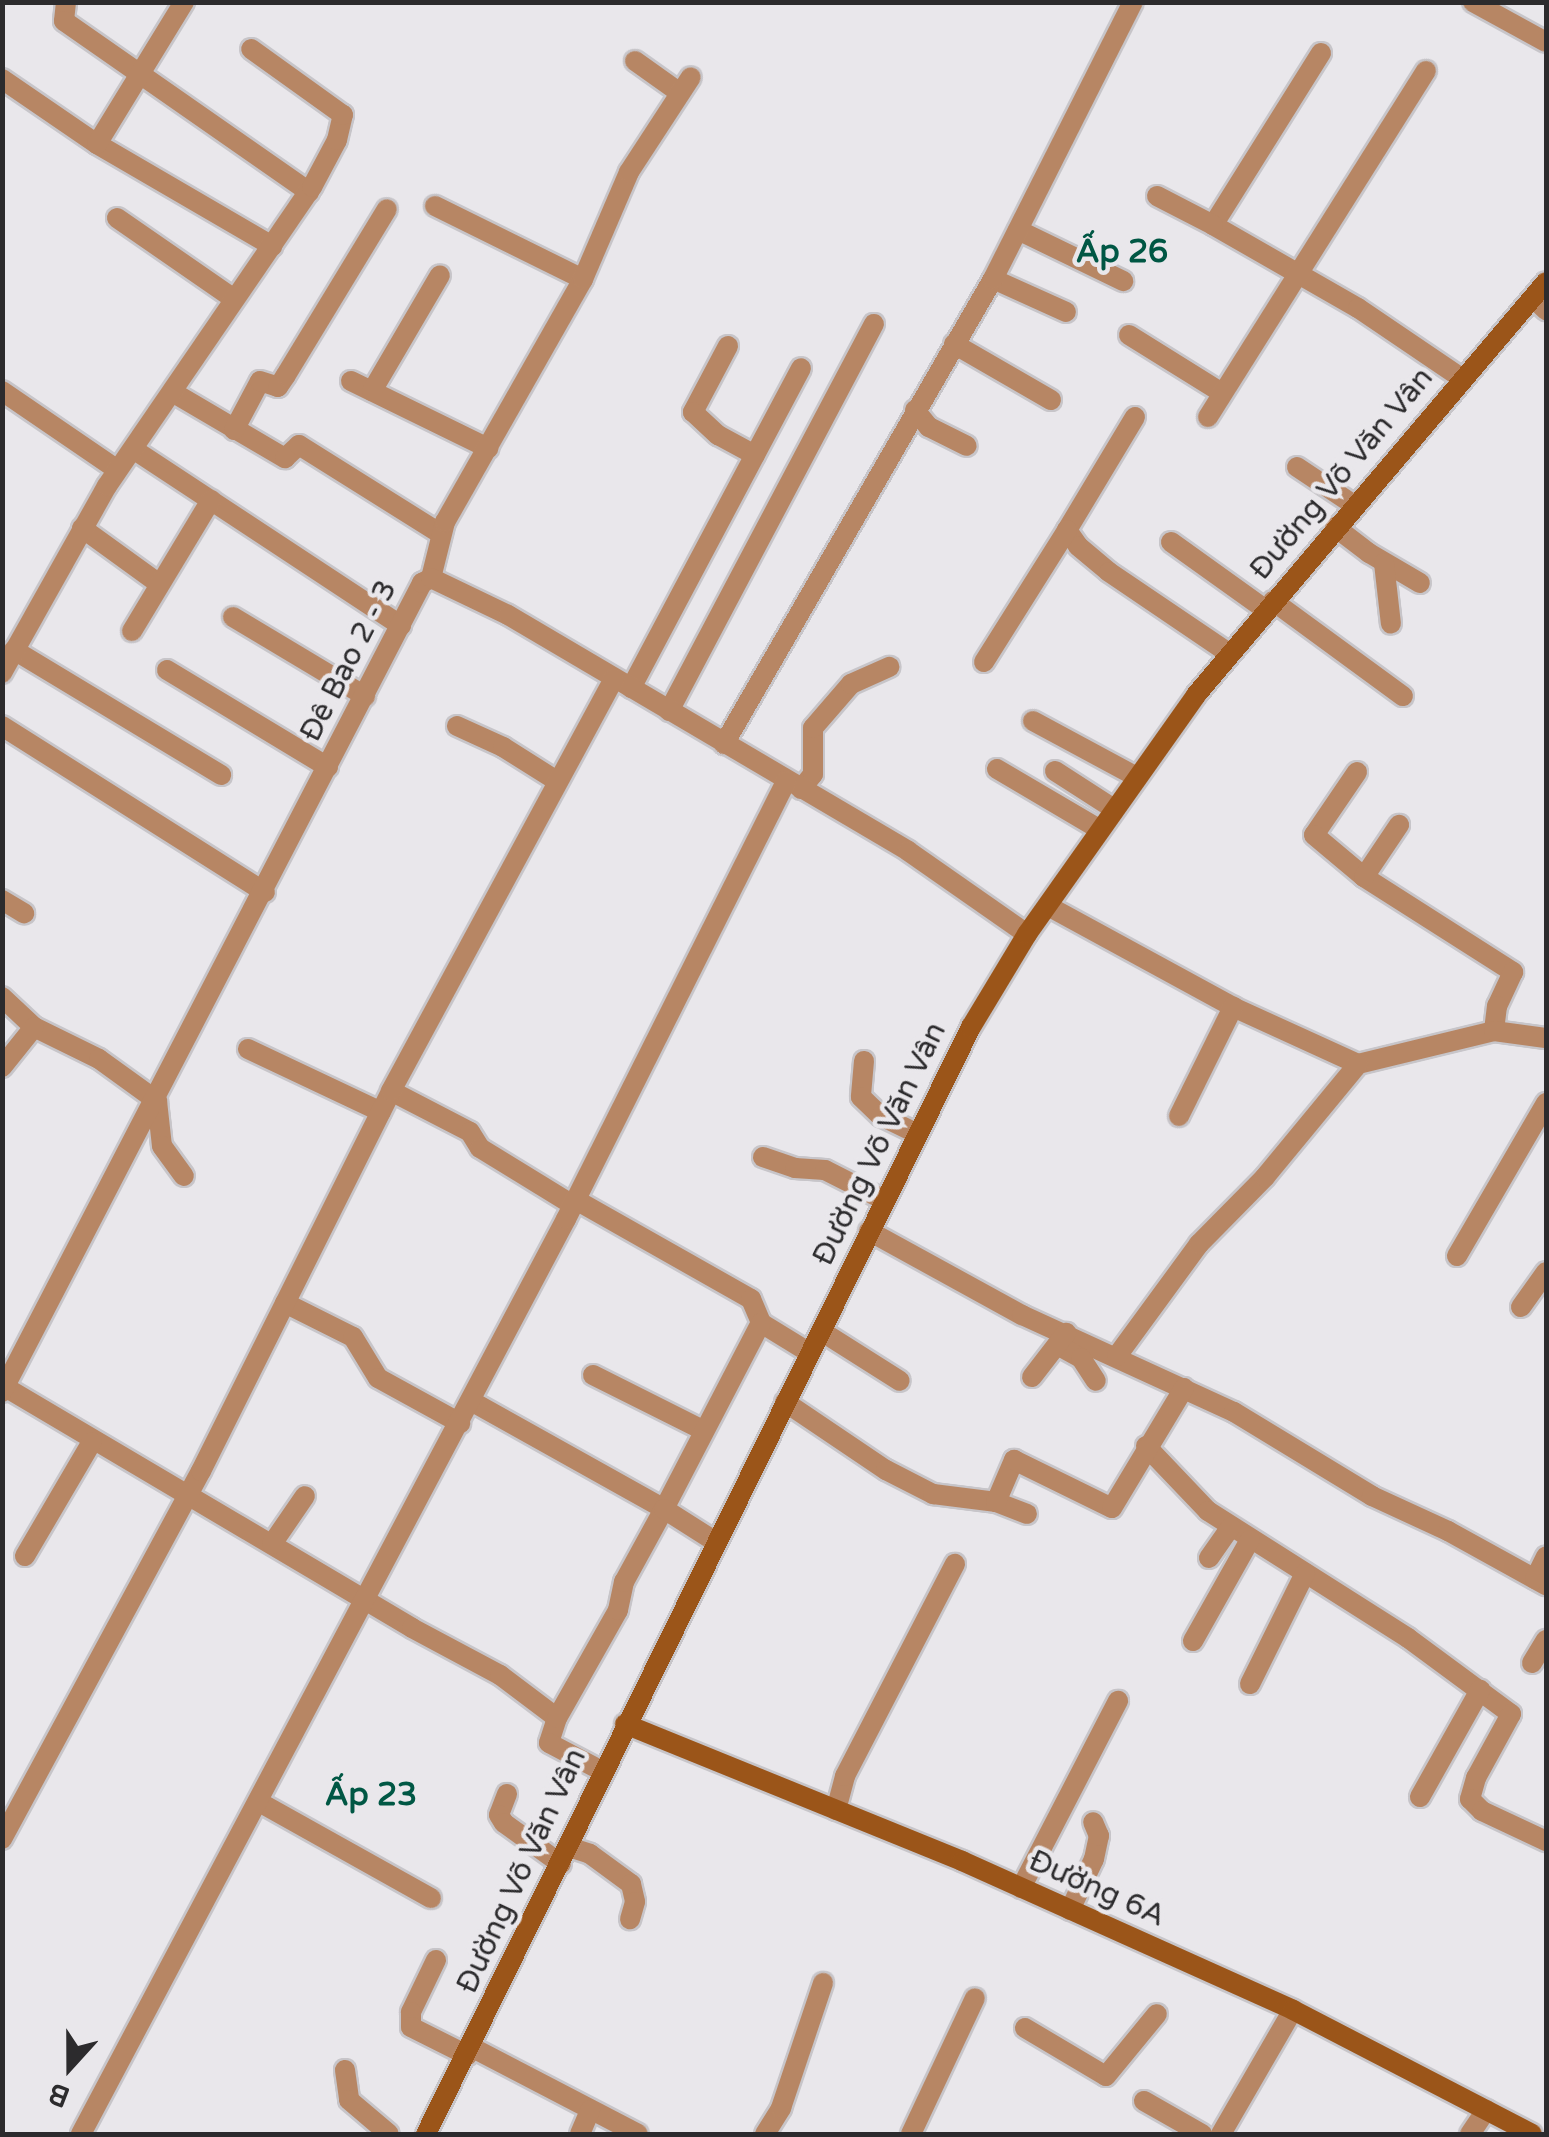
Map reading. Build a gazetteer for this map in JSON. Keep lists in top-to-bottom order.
{
  "streets": {
    "street": ["Đường Võ Văn Vân", "Đê Bao 2 - 3", "Đường 6A"]
  },
  "crossings": [
    ["Đường Võ Văn Vân", "Đê Bao 2 - 3"],
    ["Đường Võ Văn Vân", "Đường 6A"]
  ],
  "districts": ["Ấp 26", "Ấp 23"],
  "north": "bottom"
}
